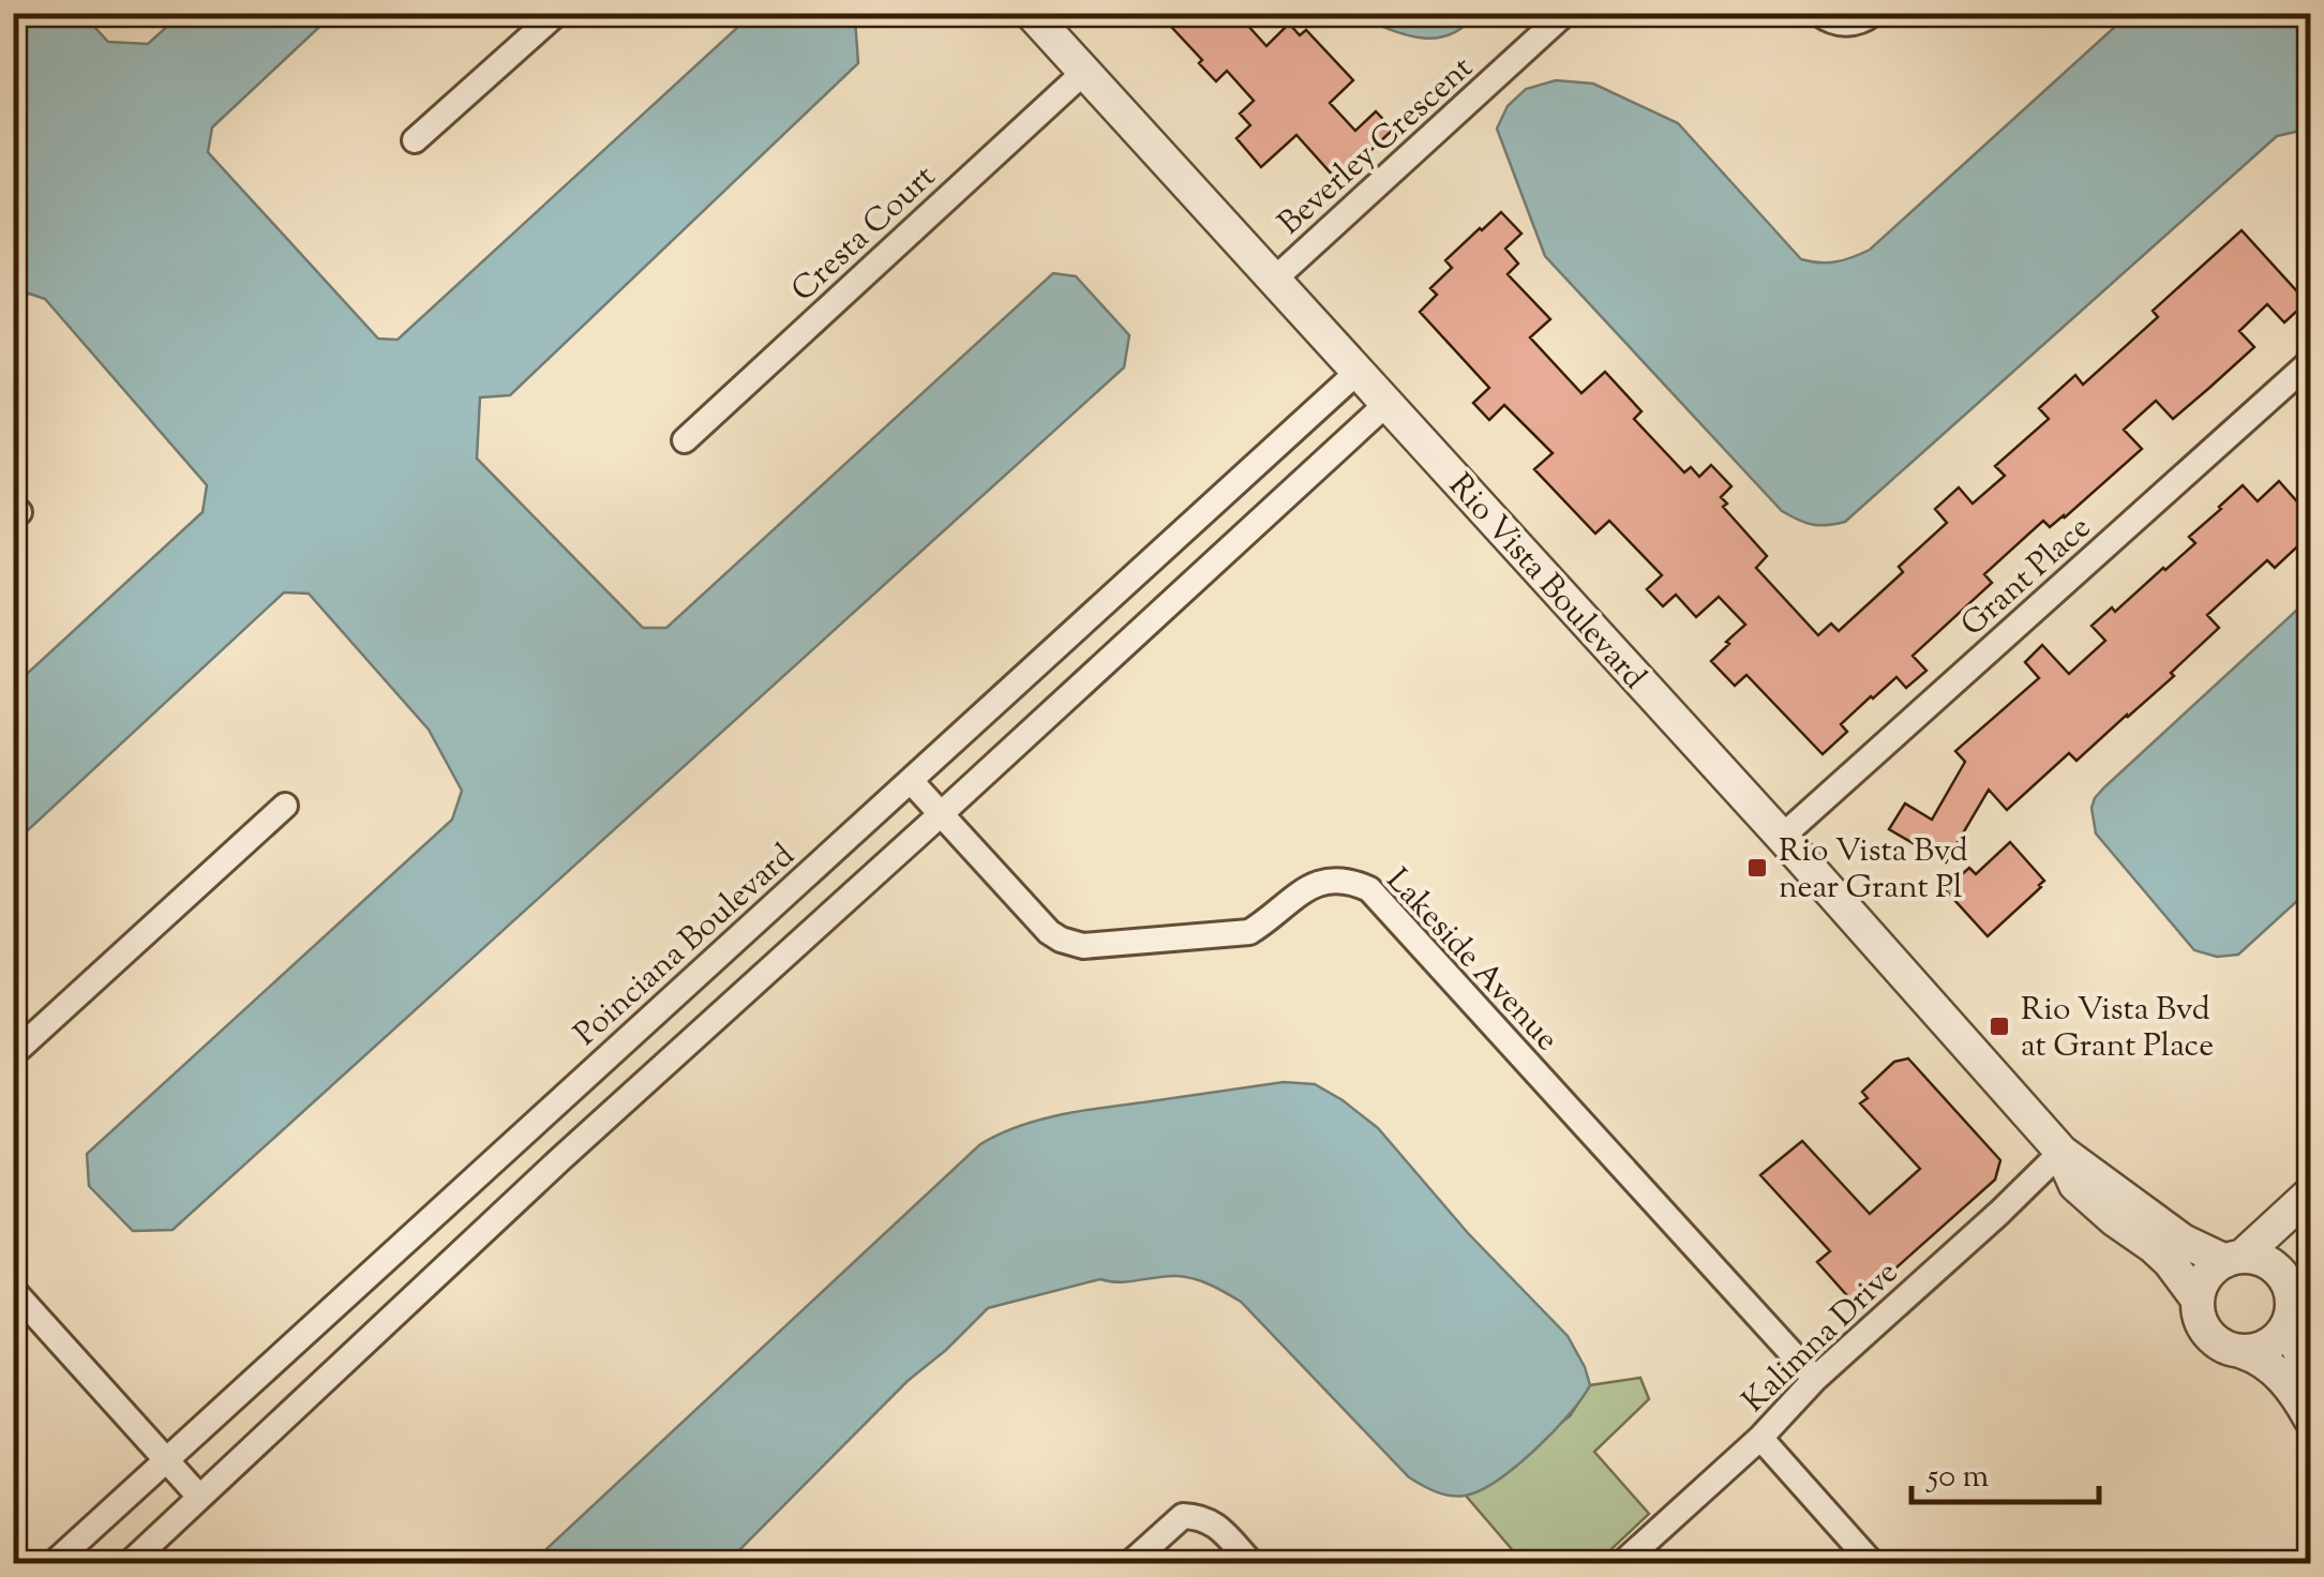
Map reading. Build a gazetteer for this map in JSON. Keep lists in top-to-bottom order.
{
  "streets": {
    "street": [
      "Beverley Crescent",
      "Cresta Court",
      "Grant Place",
      "Rio Vista Boulevard",
      "Poinciana Boulevard",
      "Lakeside Avenue",
      "Kalimna Drive"
    ]
  },
  "crossings": [
    ["Beverley Crescent", "Rio Vista Boulevard"],
    ["Cresta Court", "Rio Vista Boulevard"],
    ["Grant Place", "Rio Vista Boulevard"],
    ["Rio Vista Boulevard", "Poinciana Boulevard"],
    ["Rio Vista Boulevard", "Kalimna Drive"],
    ["Poinciana Boulevard", "Lakeside Avenue"],
    ["Lakeside Avenue", "Kalimna Drive"]
  ],
  "places": {
    "transit": ["Rio Vista Bvd near Grant Pl", "Rio Vista Bvd at Grant Place"]
  },
  "scale_bar": "50 m"
}
